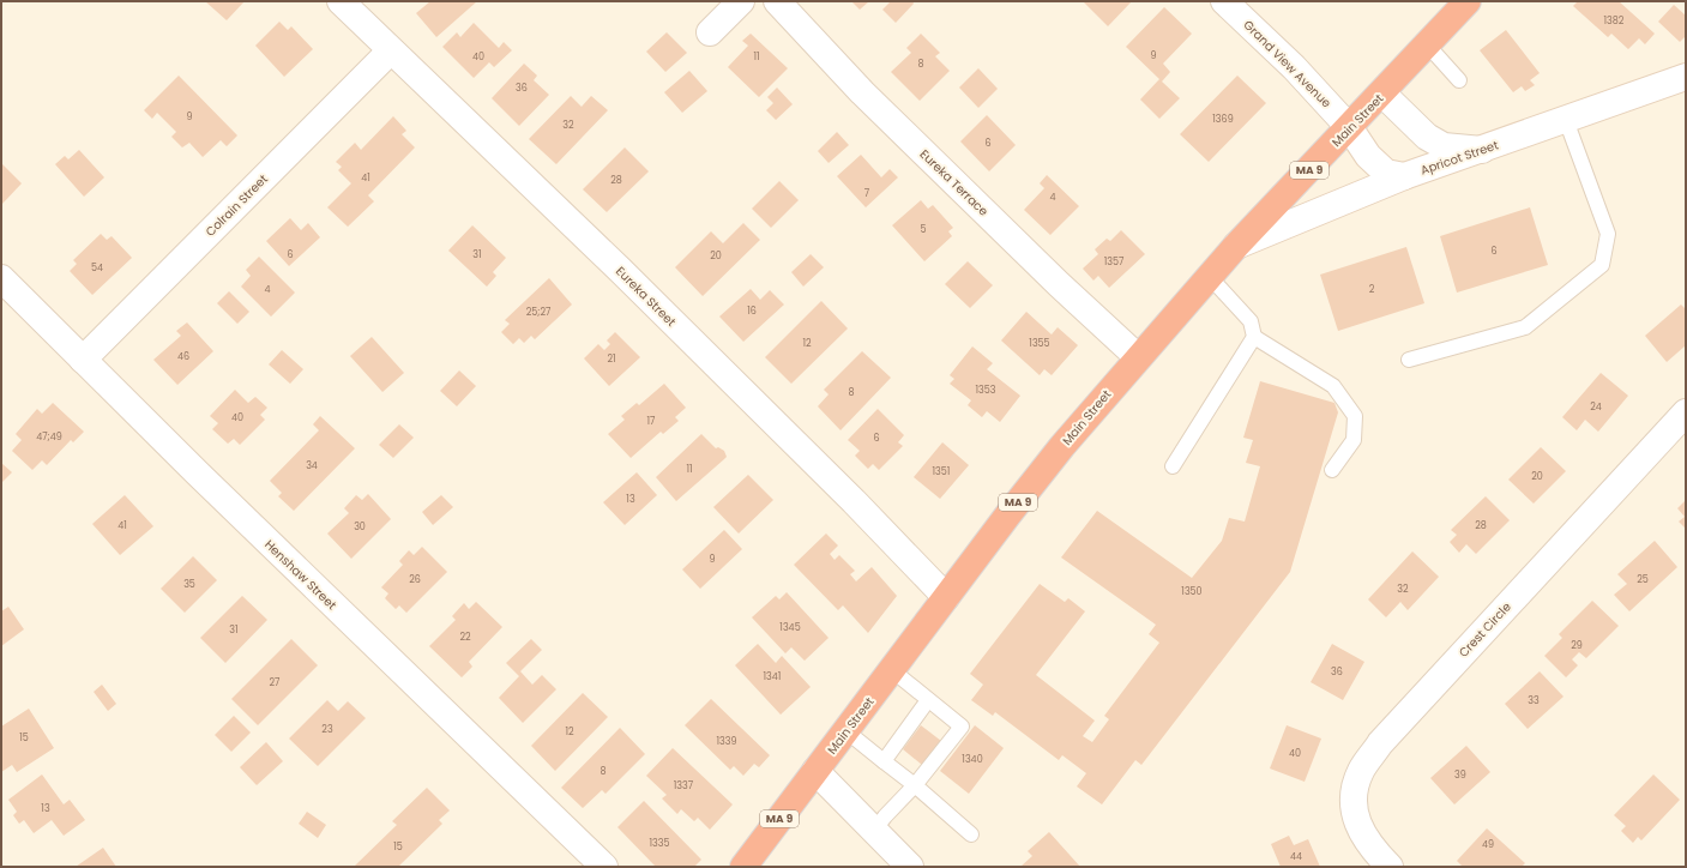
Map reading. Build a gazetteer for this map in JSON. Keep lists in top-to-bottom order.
{
  "streets": {
    "highway": ["Main Street", "MA 9"],
    "street": [
      "Grand View Avenue",
      "Apricot Street",
      "Eureka Terrace",
      "Colrain Street",
      "Eureka Street",
      "Henshaw Street",
      "Crest Circle"
    ]
  },
  "crossings": [
    ["Grand View Avenue", "Main Street"],
    ["Grand View Avenue", "Apricot Street"],
    ["Main Street", "Apricot Street"],
    ["Main Street", "Eureka Terrace"],
    ["Main Street", "Eureka Street"],
    ["Colrain Street", "Eureka Street"],
    ["Colrain Street", "Henshaw Street"]
  ],
  "house_numbers": [
    "1382",
    "9",
    "40",
    "11",
    "8",
    "36",
    "9",
    "1369",
    "32",
    "6",
    "41",
    "28",
    "7",
    "4",
    "5",
    "6",
    "6",
    "31",
    "20",
    "1357",
    "54",
    "4",
    "2",
    "16",
    "25;27",
    "12",
    "1355",
    "46",
    "21",
    "1353",
    "8",
    "24",
    "40",
    "17",
    "47;49",
    "6",
    "34",
    "11",
    "1351",
    "20",
    "13",
    "41",
    "28",
    "30",
    "9",
    "26",
    "25",
    "35",
    "32",
    "1350",
    "1345",
    "31",
    "22",
    "29",
    "36",
    "1341",
    "27",
    "33",
    "23",
    "12",
    "15",
    "1339",
    "40",
    "1340",
    "8",
    "39",
    "1337",
    "13",
    "1335",
    "49",
    "15",
    "44"
  ]
}
